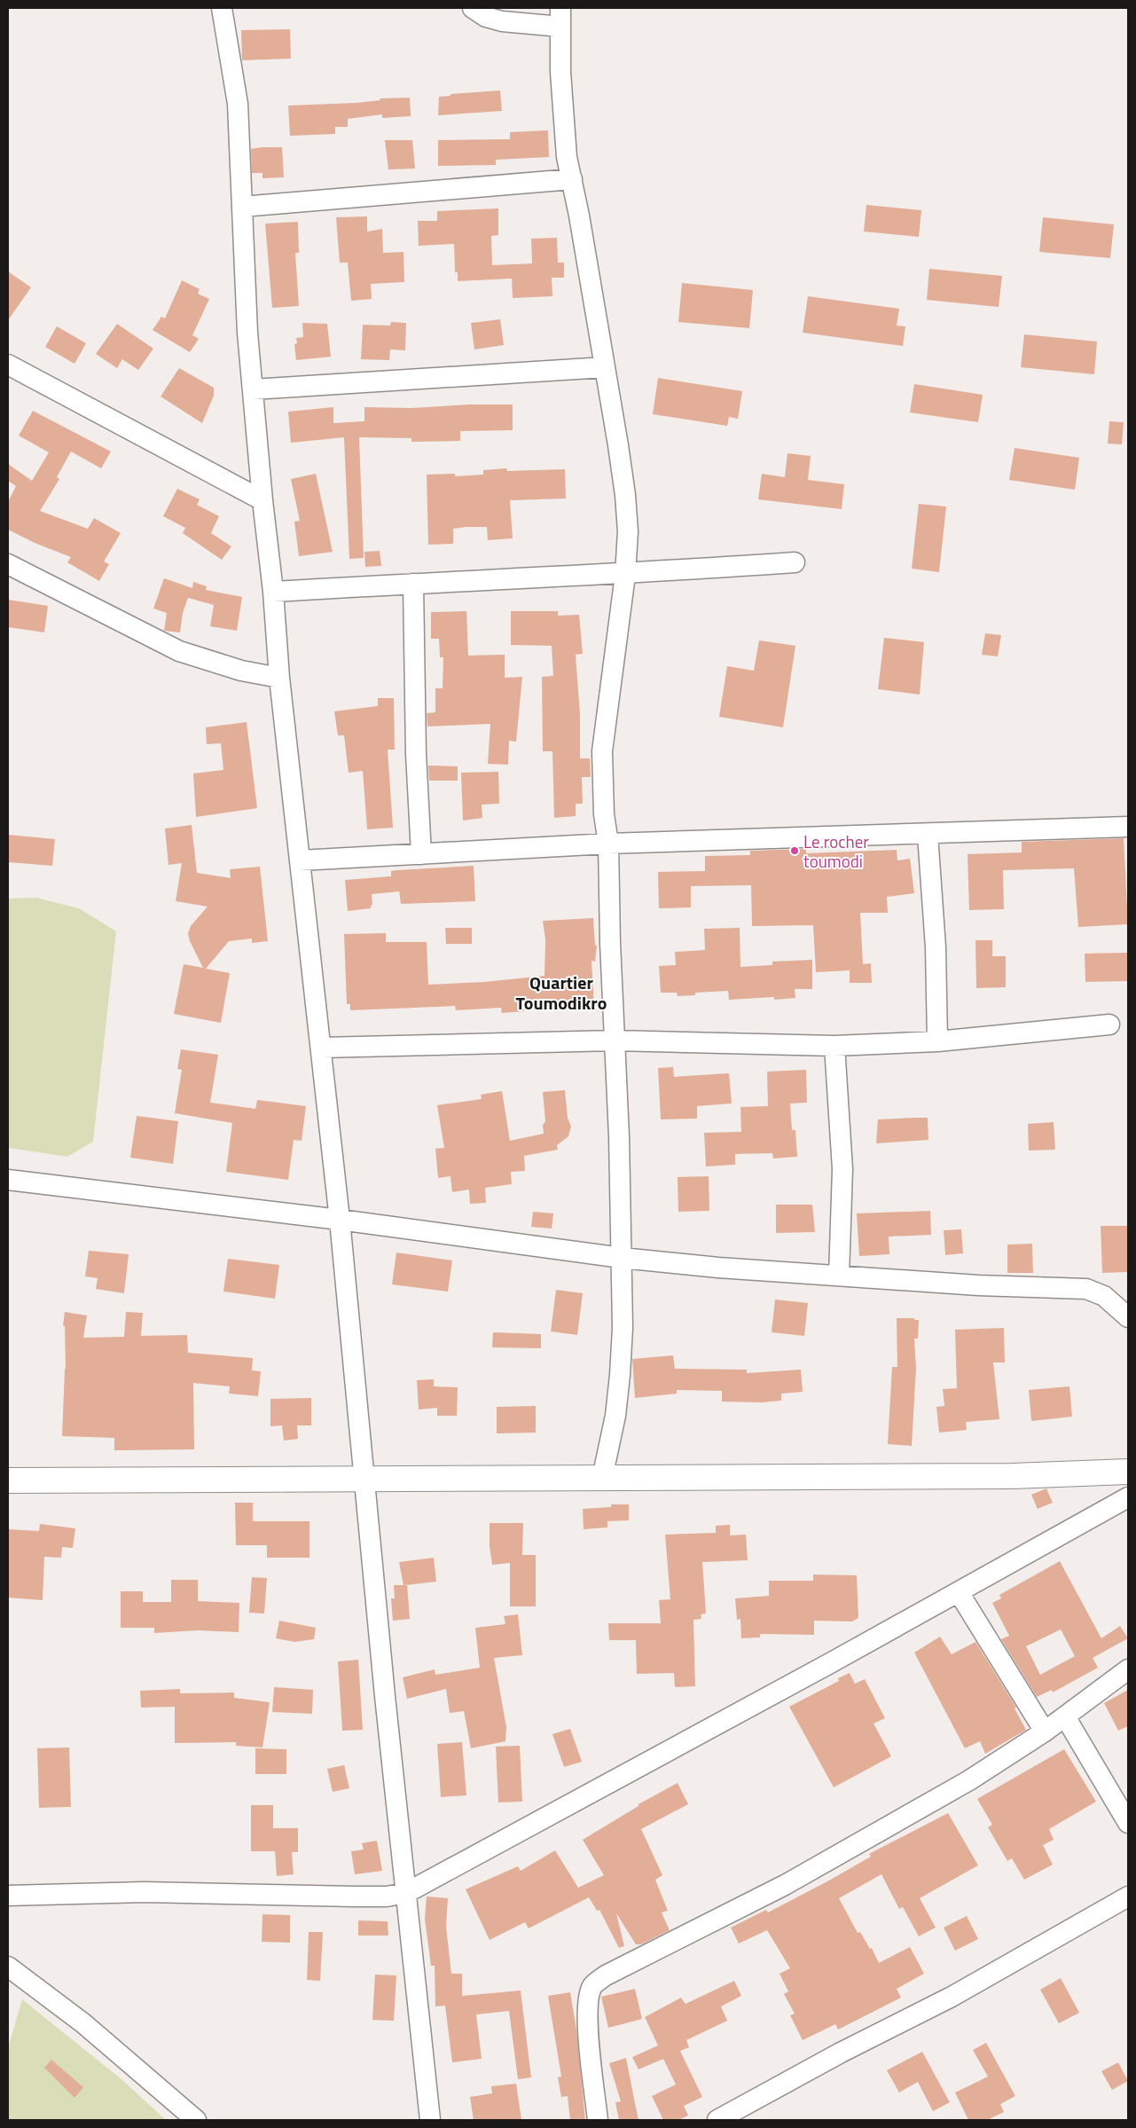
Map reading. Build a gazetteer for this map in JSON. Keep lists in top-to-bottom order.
{
  "districts": ["Quartier Toumodikro"],
  "places": ["Le rocher toumodi"]
}
